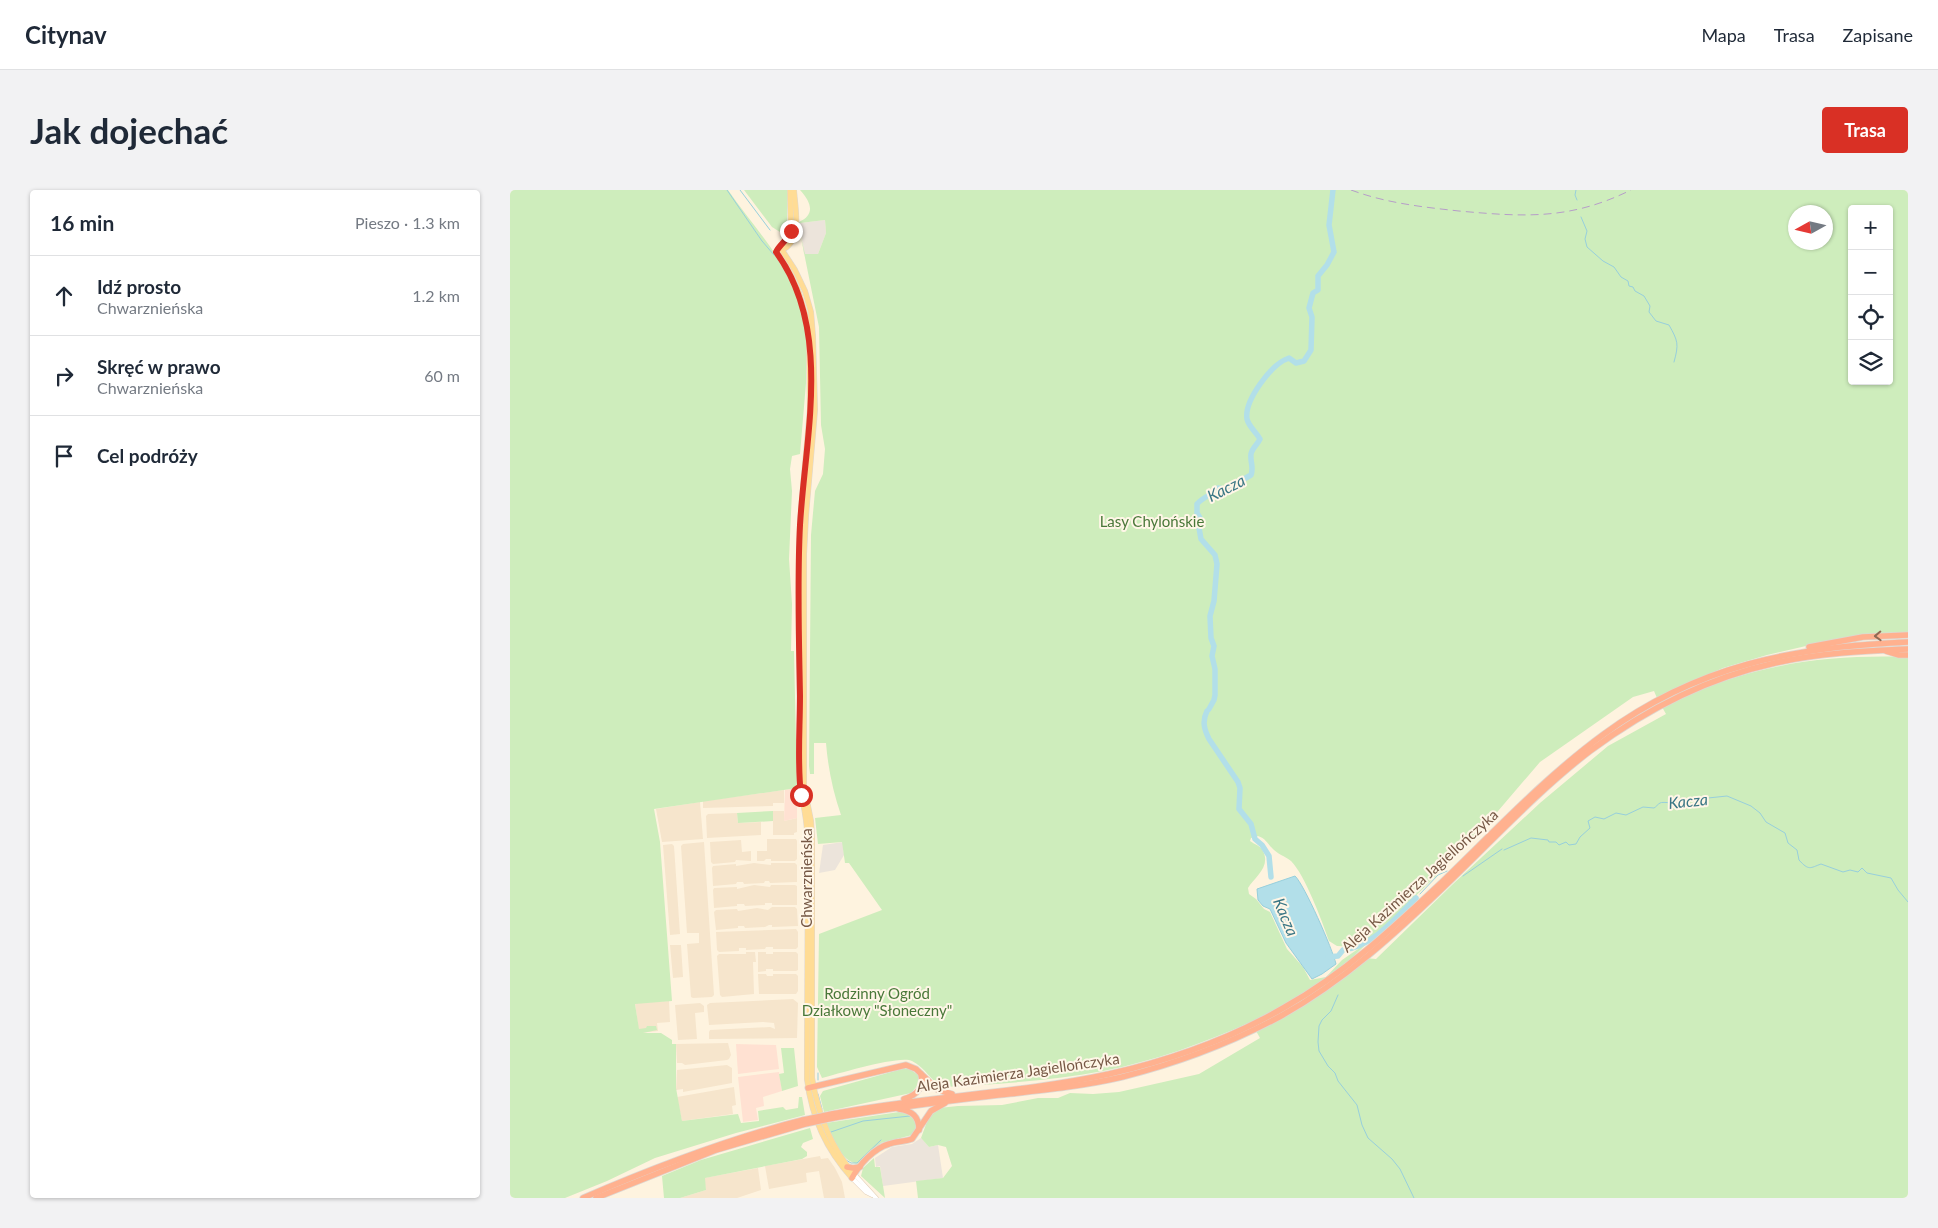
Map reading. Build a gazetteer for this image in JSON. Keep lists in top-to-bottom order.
{
  "streets": {
    "highway": ["Aleja Kazimierza Jagiellończyka"],
    "main road": ["Chwarznieńska"]
  },
  "water": ["Kacza"],
  "parks": ["Lasy Chylońskie", "Rodzinny Ogród Działkowy \"Słoneczny\""],
  "north": "left",
  "page": {
    "header": "Citynav",
    "nav": ["Mapa", "Trasa", "Zapisane"],
    "buttons": "Trasa",
    "title": "Jak dojechać",
    "heading": ["16 min", "Pieszo · 1.3 km"],
    "map_buttons": ["+", "−"],
    "list": [
      ["Idź prosto", "Chwarznieńska", "1.2 km"],
      ["Skręć w prawo", "Chwarznieńska", "60 m"],
      "Cel podróży"
    ]
  }
}
